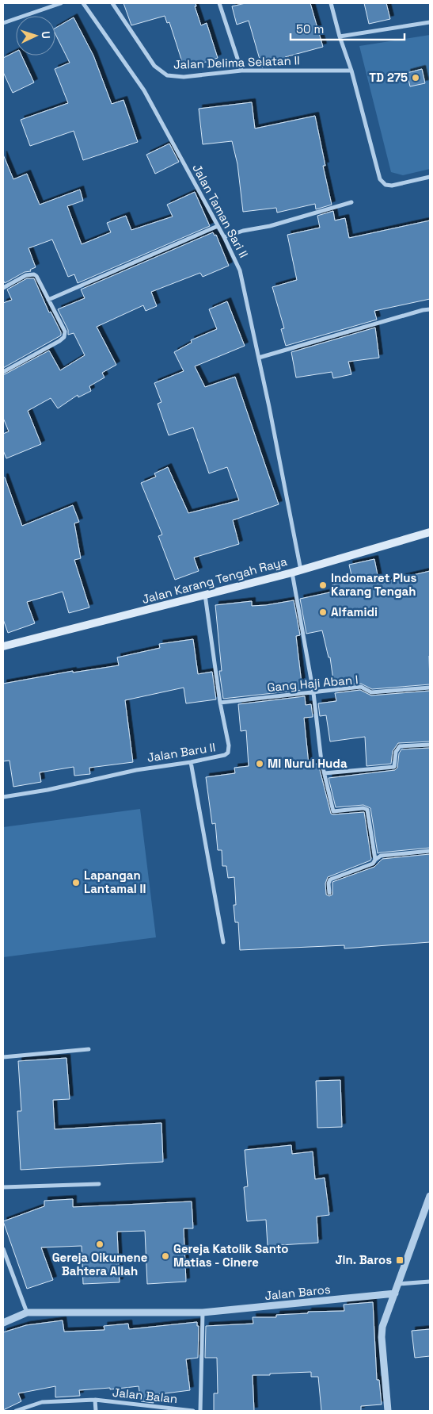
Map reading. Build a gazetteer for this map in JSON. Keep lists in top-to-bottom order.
{
  "streets": {
    "main road": ["Jalan Karang Tengah Raya"],
    "street": [
      "Jalan Delima Selatan II",
      "Jalan Taman Sari II",
      "Gang Haji Aban I",
      "Jalan Baru II",
      "Jalan Baros",
      "Jalan Balan"
    ]
  },
  "crossings": [
    ["Jalan Taman Sari II", "Jalan Karang Tengah Raya"],
    ["Jalan Karang Tengah Raya", "Jalan Baru II"],
    ["Gang Haji Aban I", "Jalan Baru II"]
  ],
  "places": {
    "other": [
      "TD 275",
      "Indomaret Plus Karang Tengah",
      "Alfamidi",
      "MI Nurul Huda",
      "Lapangan Lantamal II",
      "Gereja Oikumene Bahtera Allah",
      "Gereja Katolik Santo Matias - Cinere"
    ],
    "transit": ["Jln. Baros"]
  },
  "scale_bar": "50 m",
  "north": "right"
}
